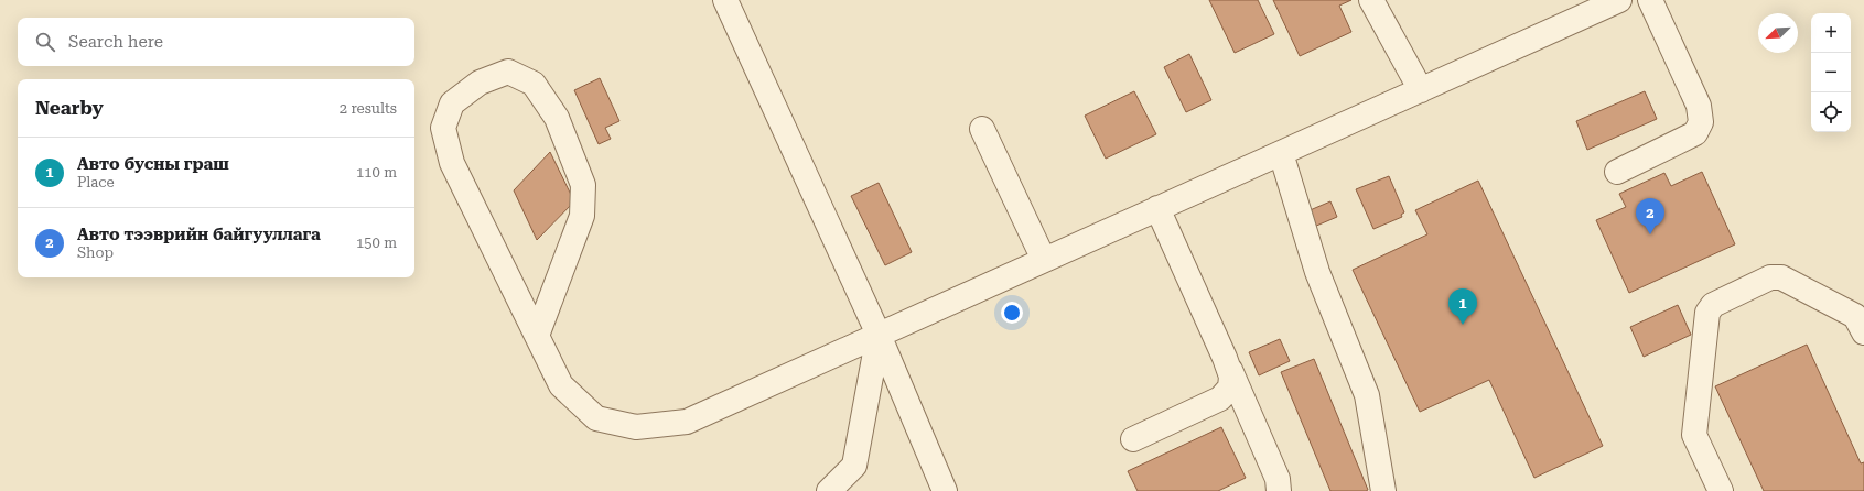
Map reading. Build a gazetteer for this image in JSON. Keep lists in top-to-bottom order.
{
  "north": "bottom left",
  "page": {
    "map_buttons": ["+", "−"],
    "search": "Search here",
    "heading": ["Nearby", "2 results"],
    "list": [
      {
        "mark": "1",
        "name": "Авто бусны граш",
        "note": "Place",
        "value": "110 m"
      },
      {
        "mark": "2",
        "name": "Авто тээврийн байгууллага",
        "note": "Shop",
        "value": "150 m"
      }
    ],
    "pins": ["2", "1"]
  }
}
